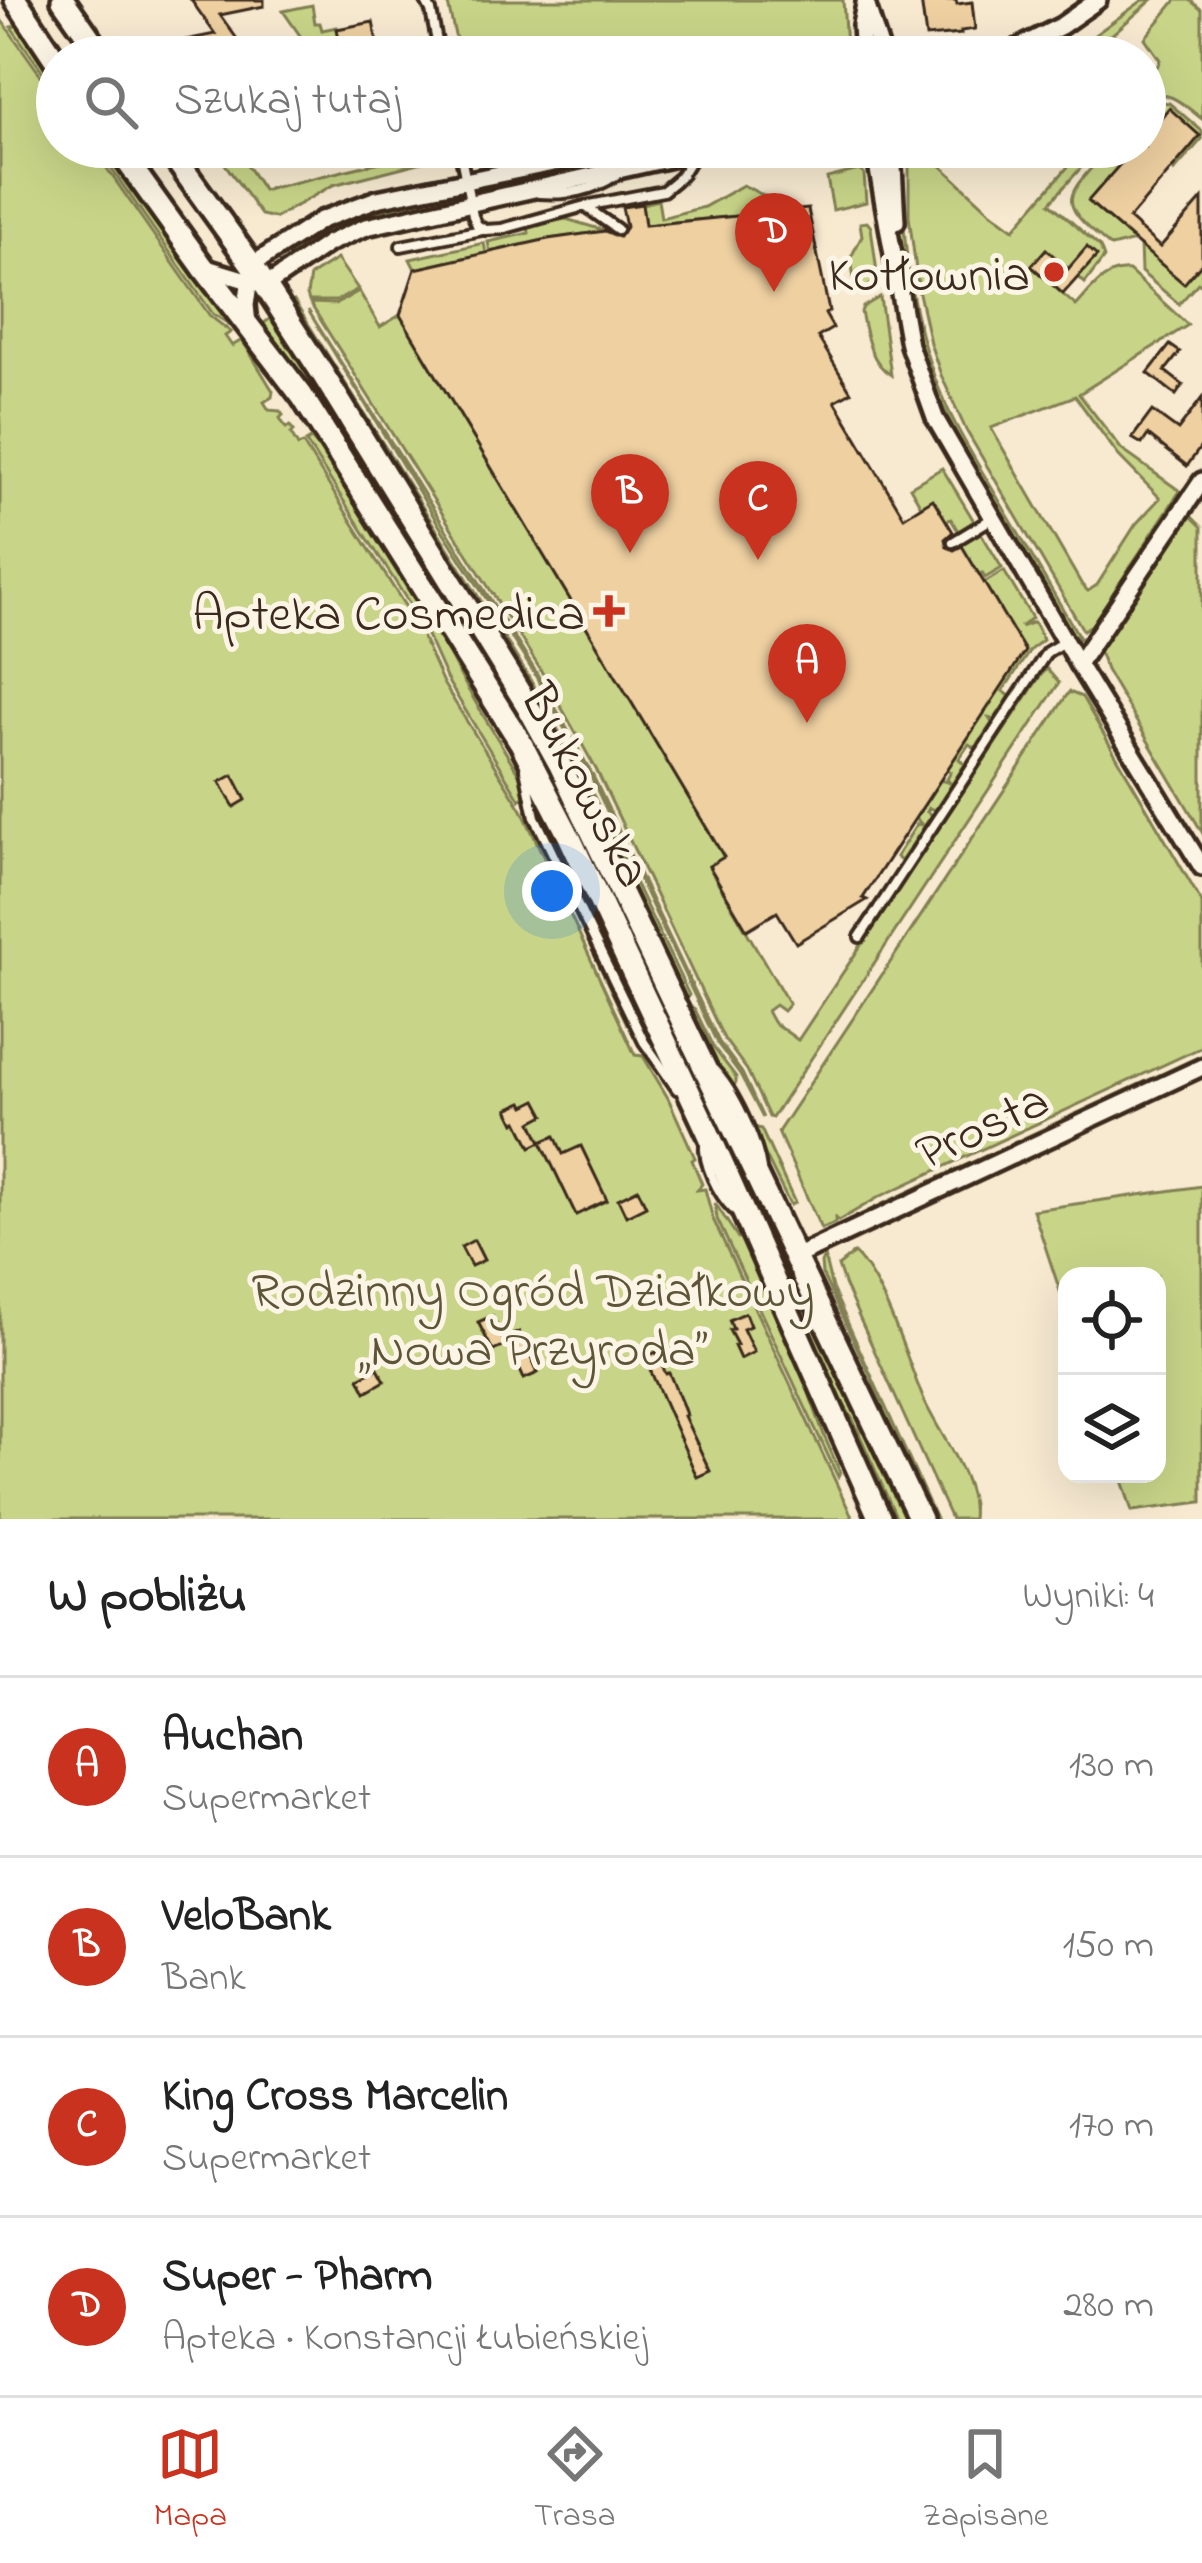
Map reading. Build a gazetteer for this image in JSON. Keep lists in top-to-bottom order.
{
  "streets": {
    "main road": ["Bukowska"],
    "street": ["Prosta"]
  },
  "crossings": [
    ["Bukowska", "Prosta"]
  ],
  "parks": ["Rodzinny Ogród Działkowy „Nowa Przyroda”"],
  "places": {
    "other": ["Kotłownia"],
    "health": ["Apteka Cosmedica"]
  },
  "page": {
    "search": "Szukaj tutaj",
    "pins": [
      "D",
      "B",
      "C",
      "A"
    ],
    "heading": ["W pobliżu", "Wyniki: 4"],
    "list": [
      {
        "mark": "A",
        "name": "Auchan",
        "note": "Supermarket",
        "value": "130 m"
      },
      {
        "mark": "B",
        "name": "VeloBank",
        "note": "Bank",
        "value": "150 m"
      },
      {
        "mark": "C",
        "name": "King Cross Marcelin",
        "note": "Supermarket",
        "value": "170 m"
      },
      {
        "mark": "D",
        "name": "Super - Pharm",
        "note": "Apteka · Konstancji Łubieńskiej",
        "value": "280 m"
      }
    ],
    "nav": ["Mapa", "Trasa", "Zapisane"]
  }
}
